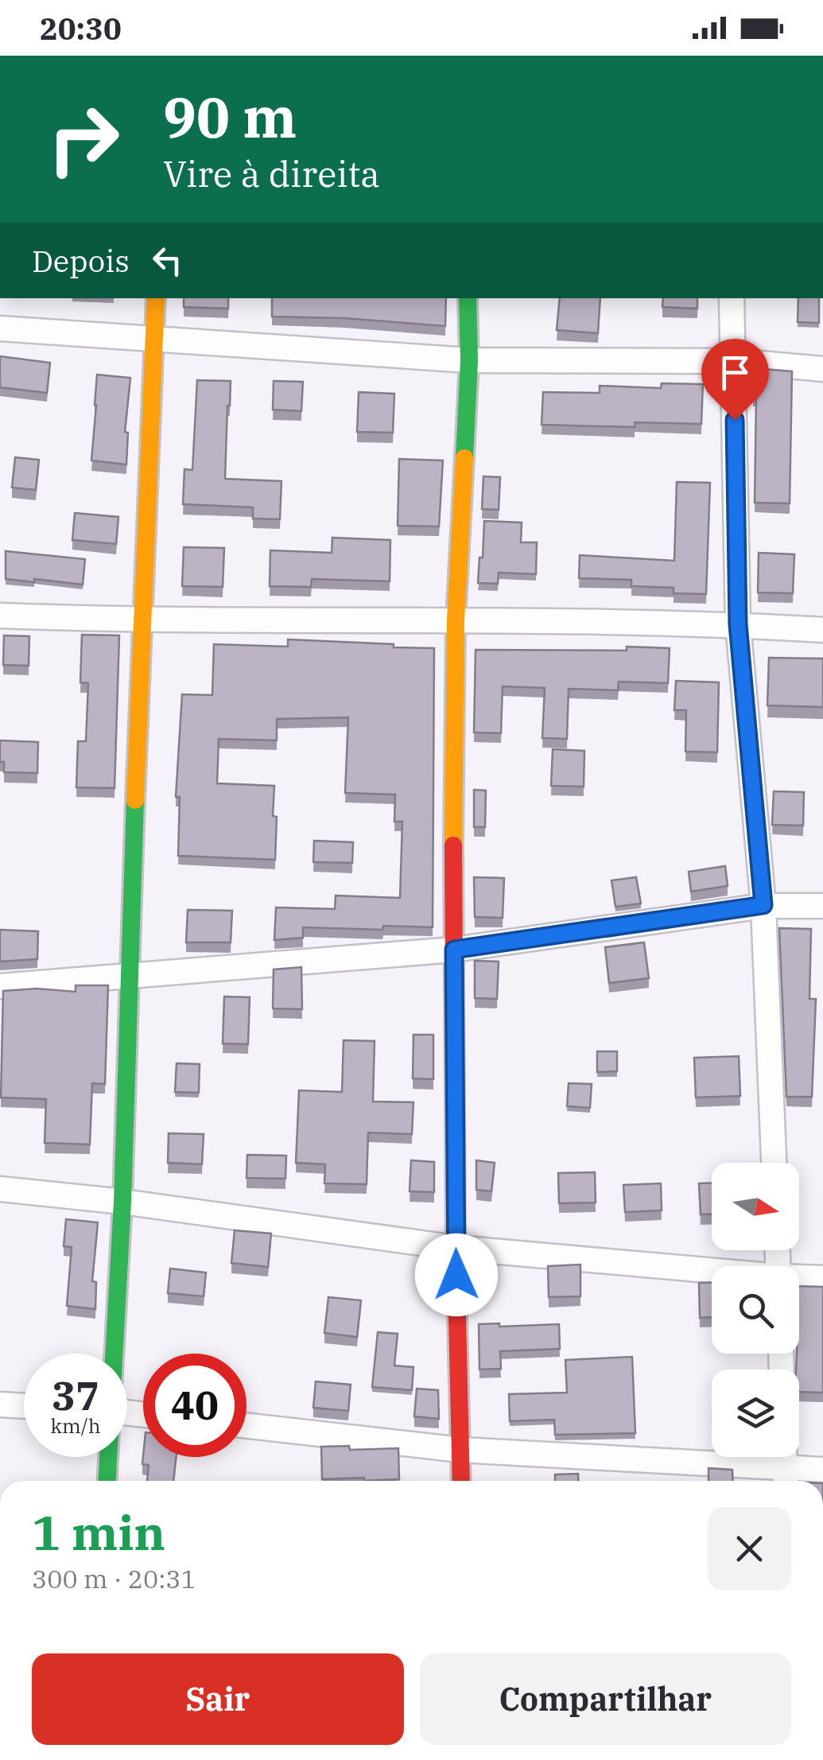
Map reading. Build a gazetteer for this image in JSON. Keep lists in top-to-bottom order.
{
  "north": "right",
  "page": {
    "status": "20:30",
    "turn": ["90 m", "Vire à direita"],
    "then": "Depois",
    "speed": "37 km/h",
    "limit": "40",
    "heading": ["1 min", "300 m · 20:31"],
    "buttons": ["Sair", "Compartilhar"]
  }
}
